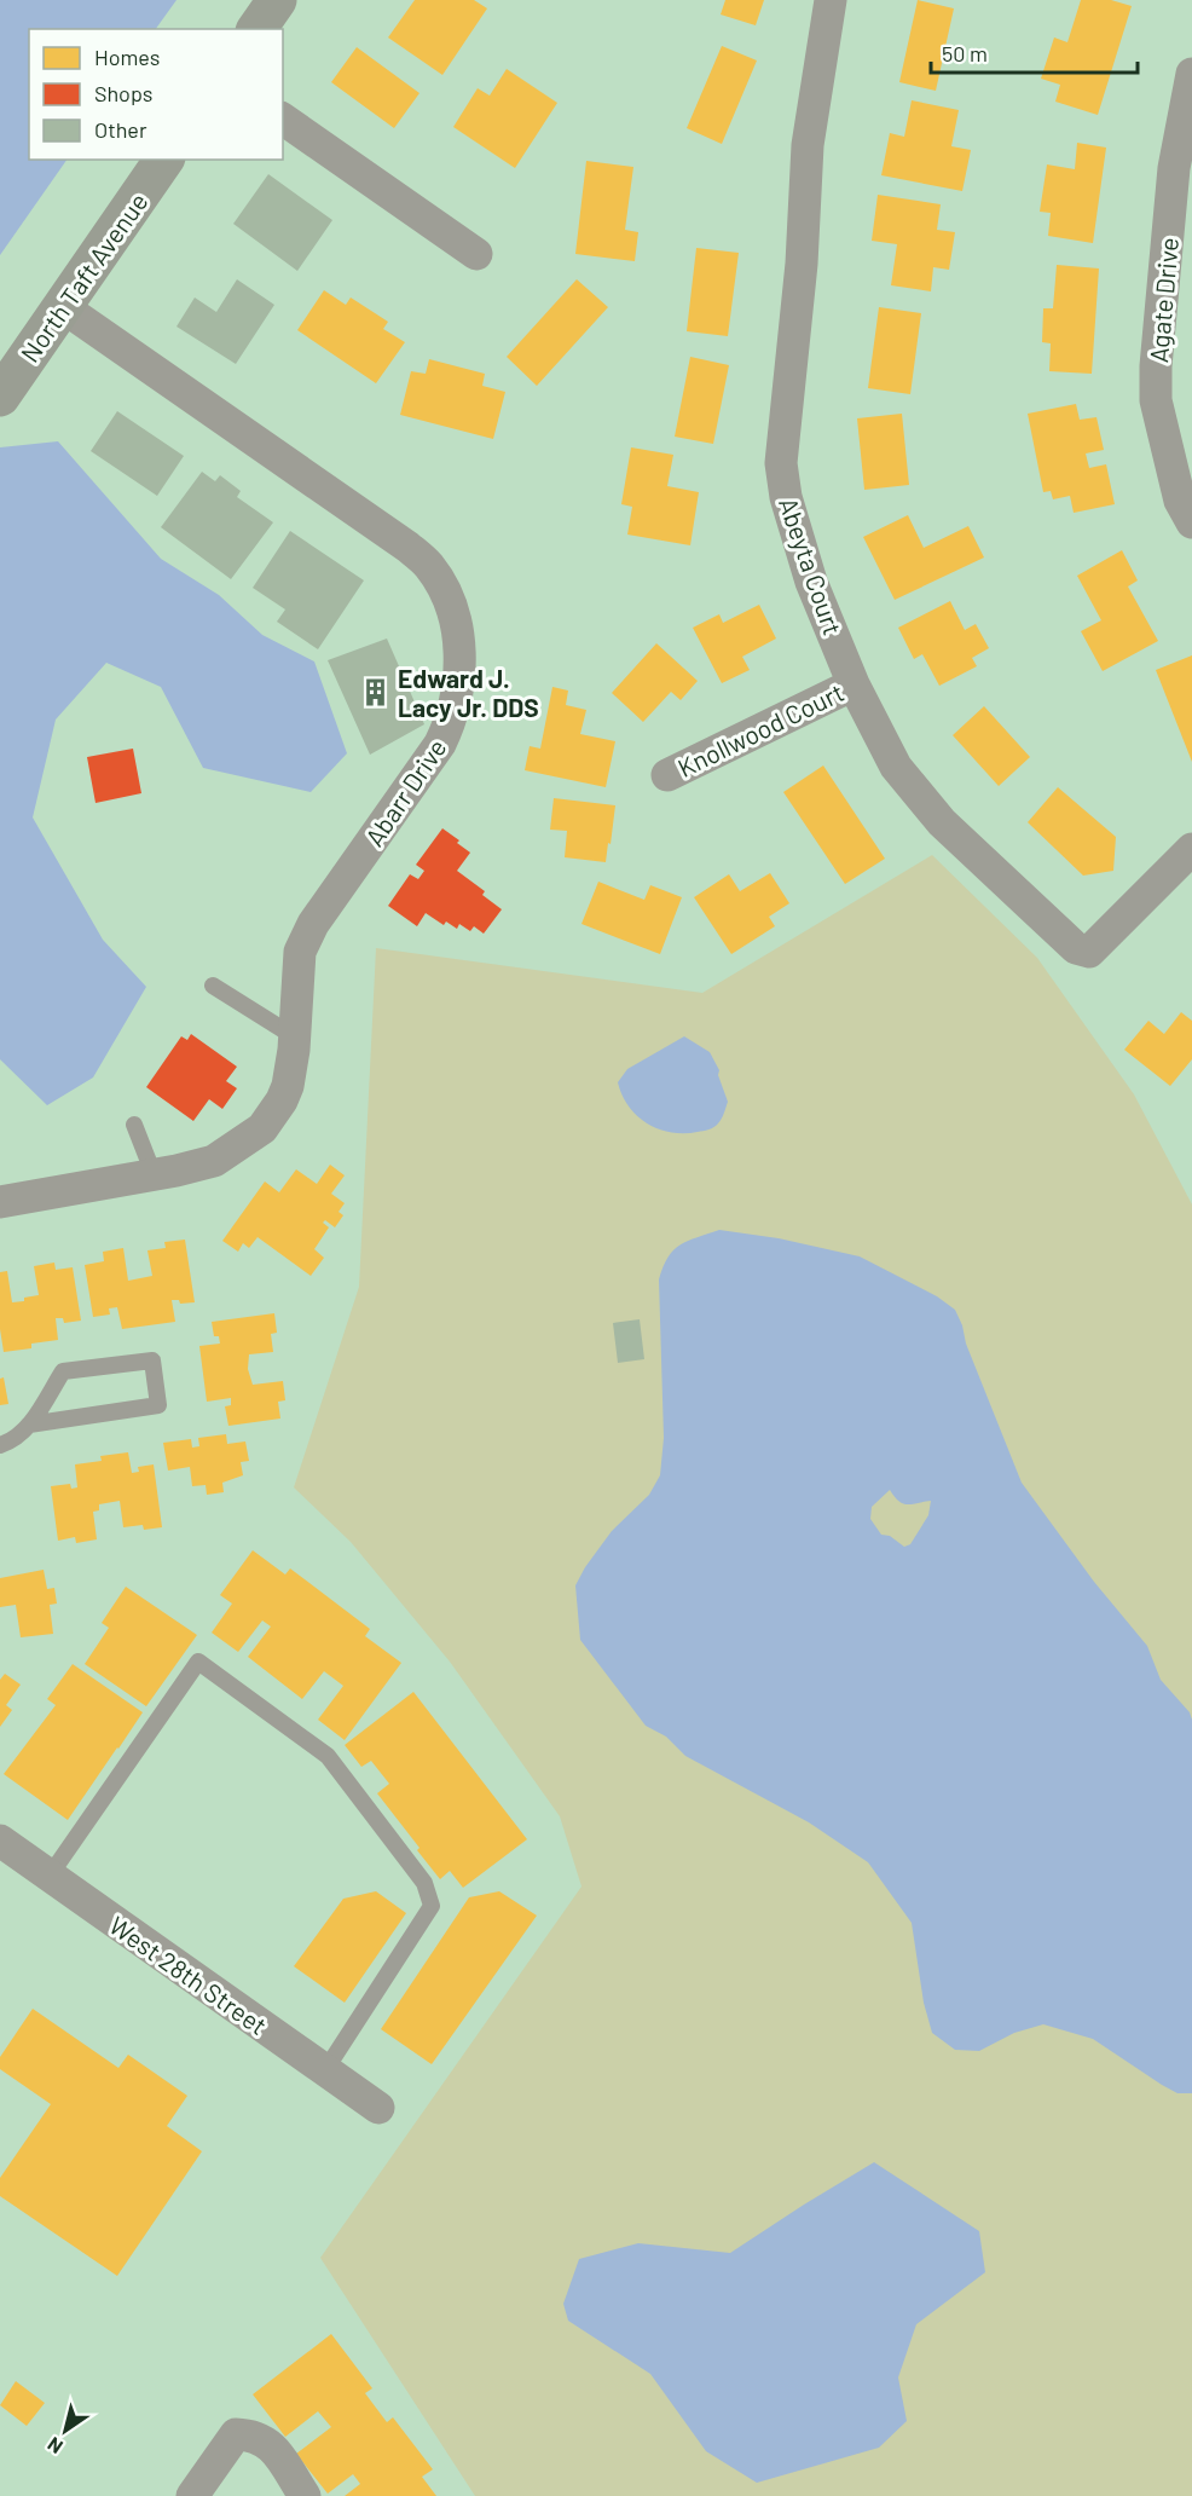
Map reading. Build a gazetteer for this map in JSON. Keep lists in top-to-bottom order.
{
  "streets": {
    "main road": ["North Taft Avenue"],
    "street": [
      "Agate Drive",
      "Abeyta Court",
      "Knollwood Court",
      "Abarr Drive",
      "West 28th Street"
    ]
  },
  "crossings": [
    ["North Taft Avenue", "Abarr Drive"],
    ["Abeyta Court", "Knollwood Court"]
  ],
  "places": {
    "building": ["Edward J. Lacy Jr. DDS"]
  },
  "legend": ["Homes", "Shops", "Other"],
  "scale_bar": "50 m",
  "north": "bottom left"
}
